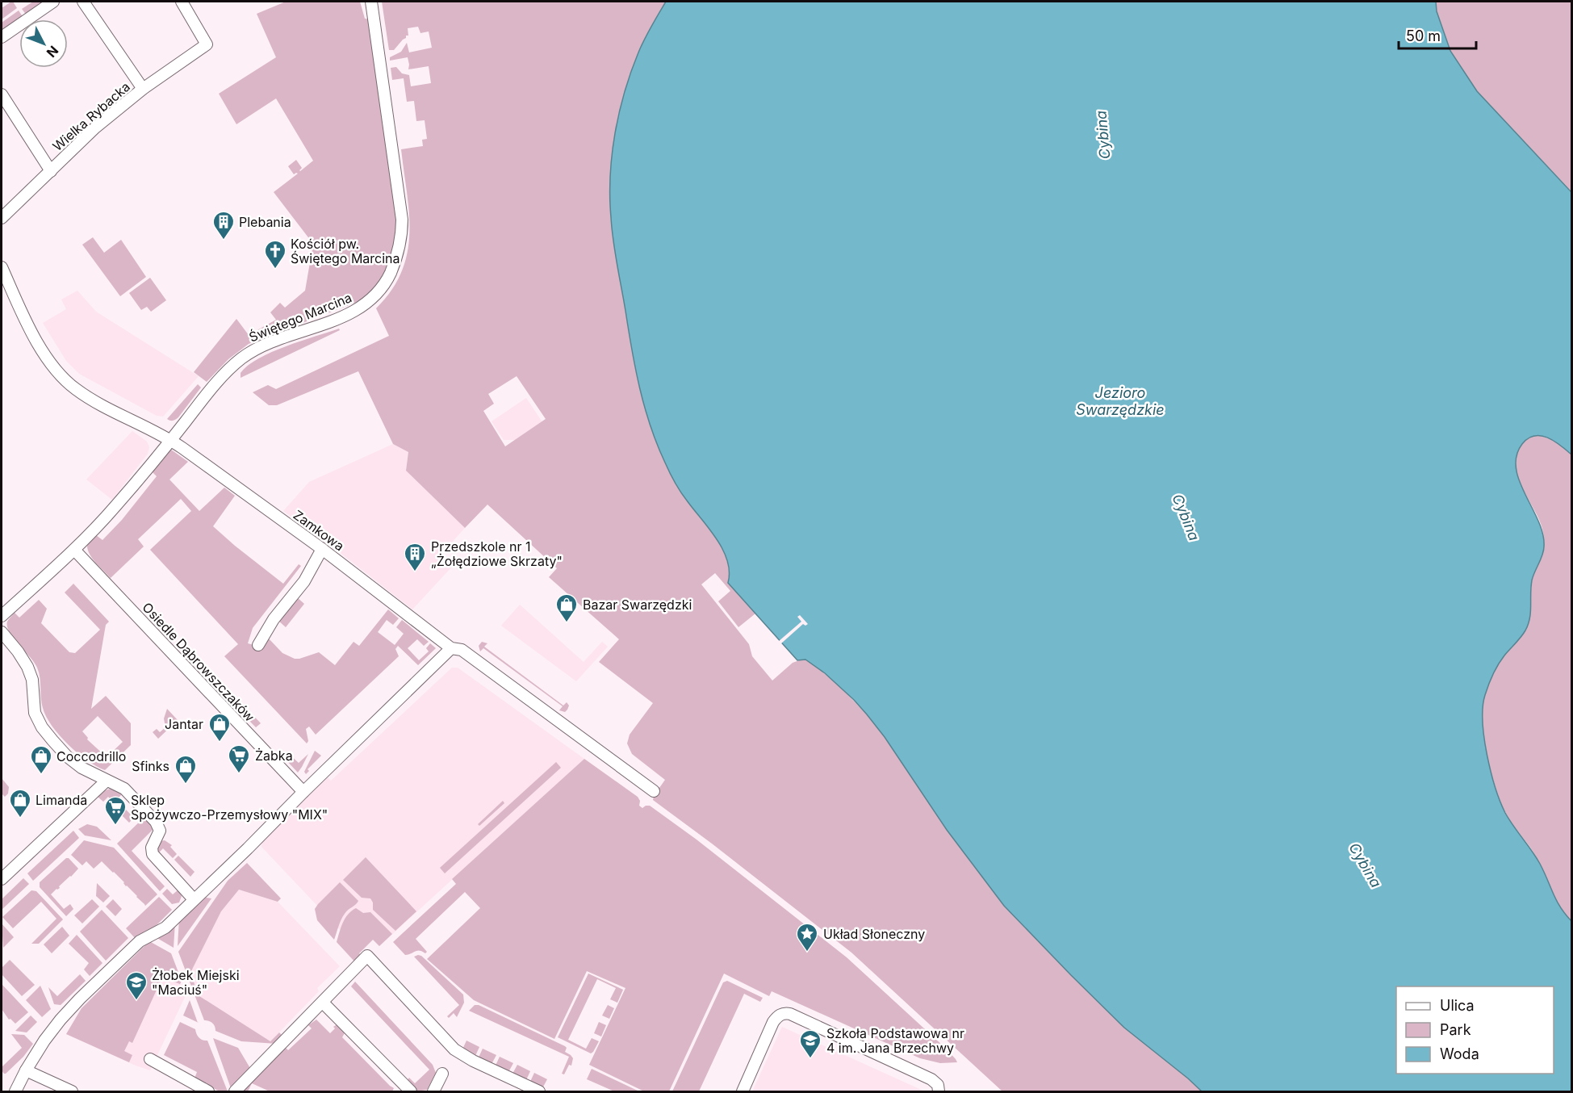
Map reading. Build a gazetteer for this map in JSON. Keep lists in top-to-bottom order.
{
  "streets": {
    "street": [
      "Wielka Rybacka",
      "Świętego Marcina",
      "Zamkowa",
      "Osiedle Dąbrowszczaków"
    ]
  },
  "crossings": [
    ["Świętego Marcina", "Zamkowa"],
    ["Świętego Marcina", "Osiedle Dąbrowszczaków"]
  ],
  "water": ["Cybina", "Jezioro Swarzędzkie"],
  "places": {
    "building": ["Plebania", "Przedszkole nr 1 „Żołędziowe Skrzaty\""],
    "church": ["Kościół pw. Świętego Marcina"],
    "shop": [
      "Bazar Swarzędzki",
      "Jantar",
      "Coccodrillo",
      "Sfinks",
      "Limanda"
    ],
    "supermarket": ["Żabka", "Sklep Spożywczo-Przemysłowy \"MIX\""],
    "place": ["Układ Słoneczny"],
    "school or university": ["Żłobek Miejski \"Maciuś\"", "Szkoła Podstawowa nr 4 im. Jana Brzechwy"]
  },
  "legend": ["Ulica", "Park", "Woda"],
  "scale_bar": "50 m",
  "north": "bottom right"
}
